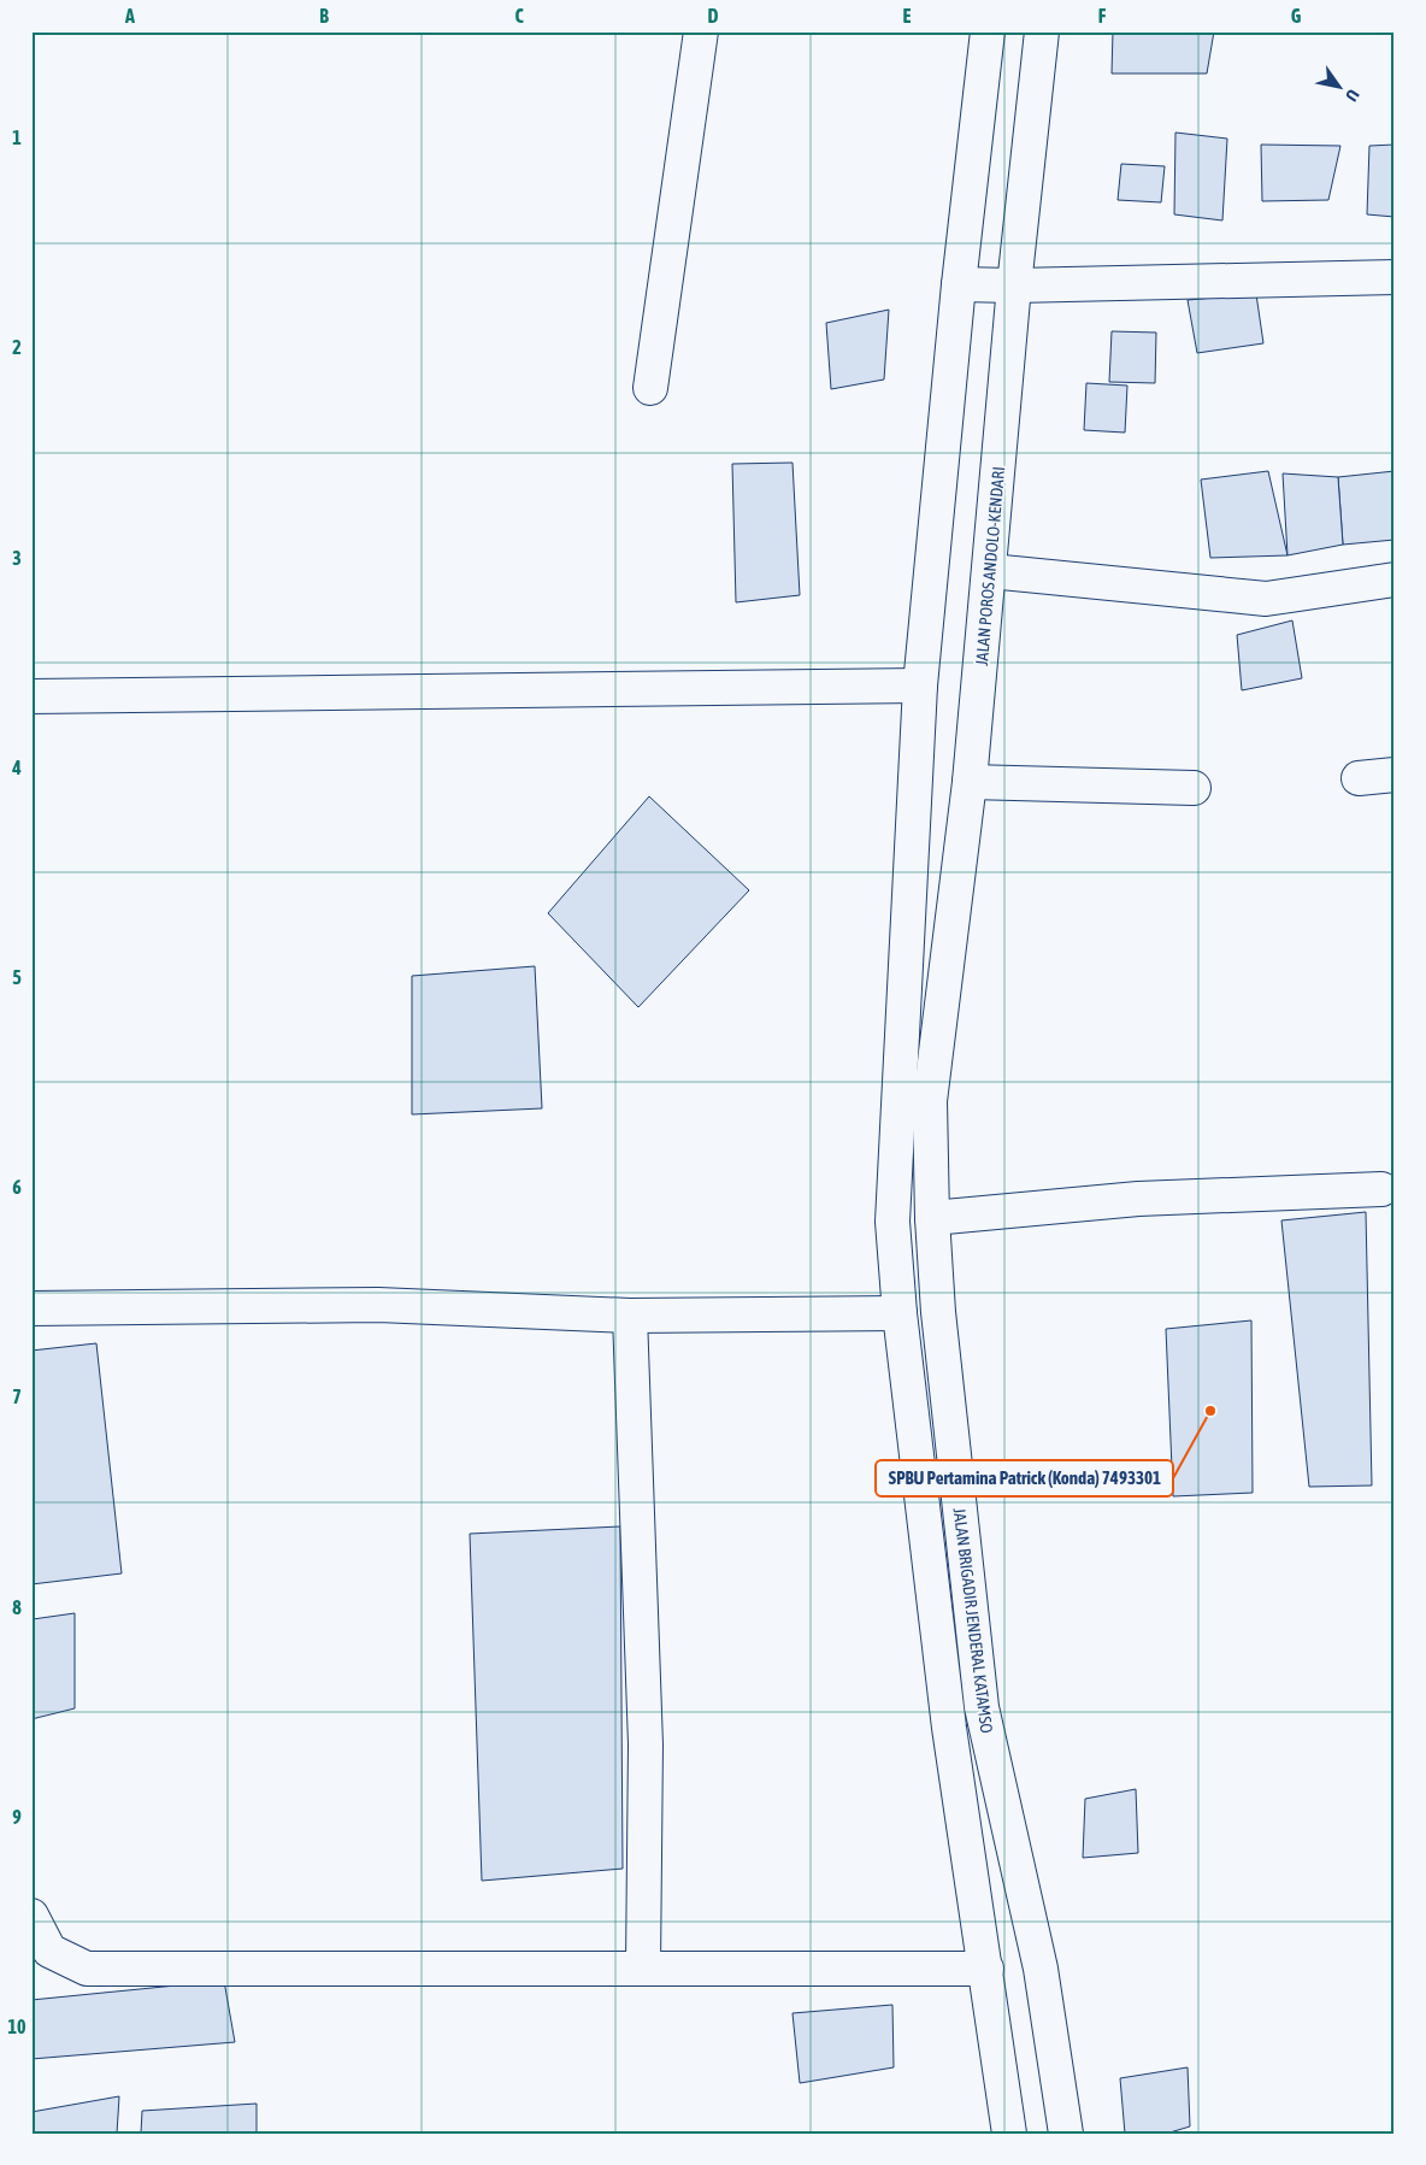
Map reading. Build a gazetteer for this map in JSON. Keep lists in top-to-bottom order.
{
  "streets": {
    "street": ["JALAN POROS ANDOLO-KENDARI", "JALAN BRIGADIR JENDERAL KATAMSO"]
  },
  "crossings": [
    ["JALAN POROS ANDOLO-KENDARI", "JALAN BRIGADIR JENDERAL KATAMSO"]
  ],
  "places": ["SPBU Pertamina Patrick (Konda) 7493301"],
  "north": "bottom right",
  "grid": {
    "columns": [
      "A",
      "B",
      "C",
      "D",
      "E",
      "F",
      "G"
    ],
    "rows": [
      "1",
      "2",
      "3",
      "4",
      "5",
      "6",
      "7",
      "8",
      "9",
      "10"
    ]
  }
}
